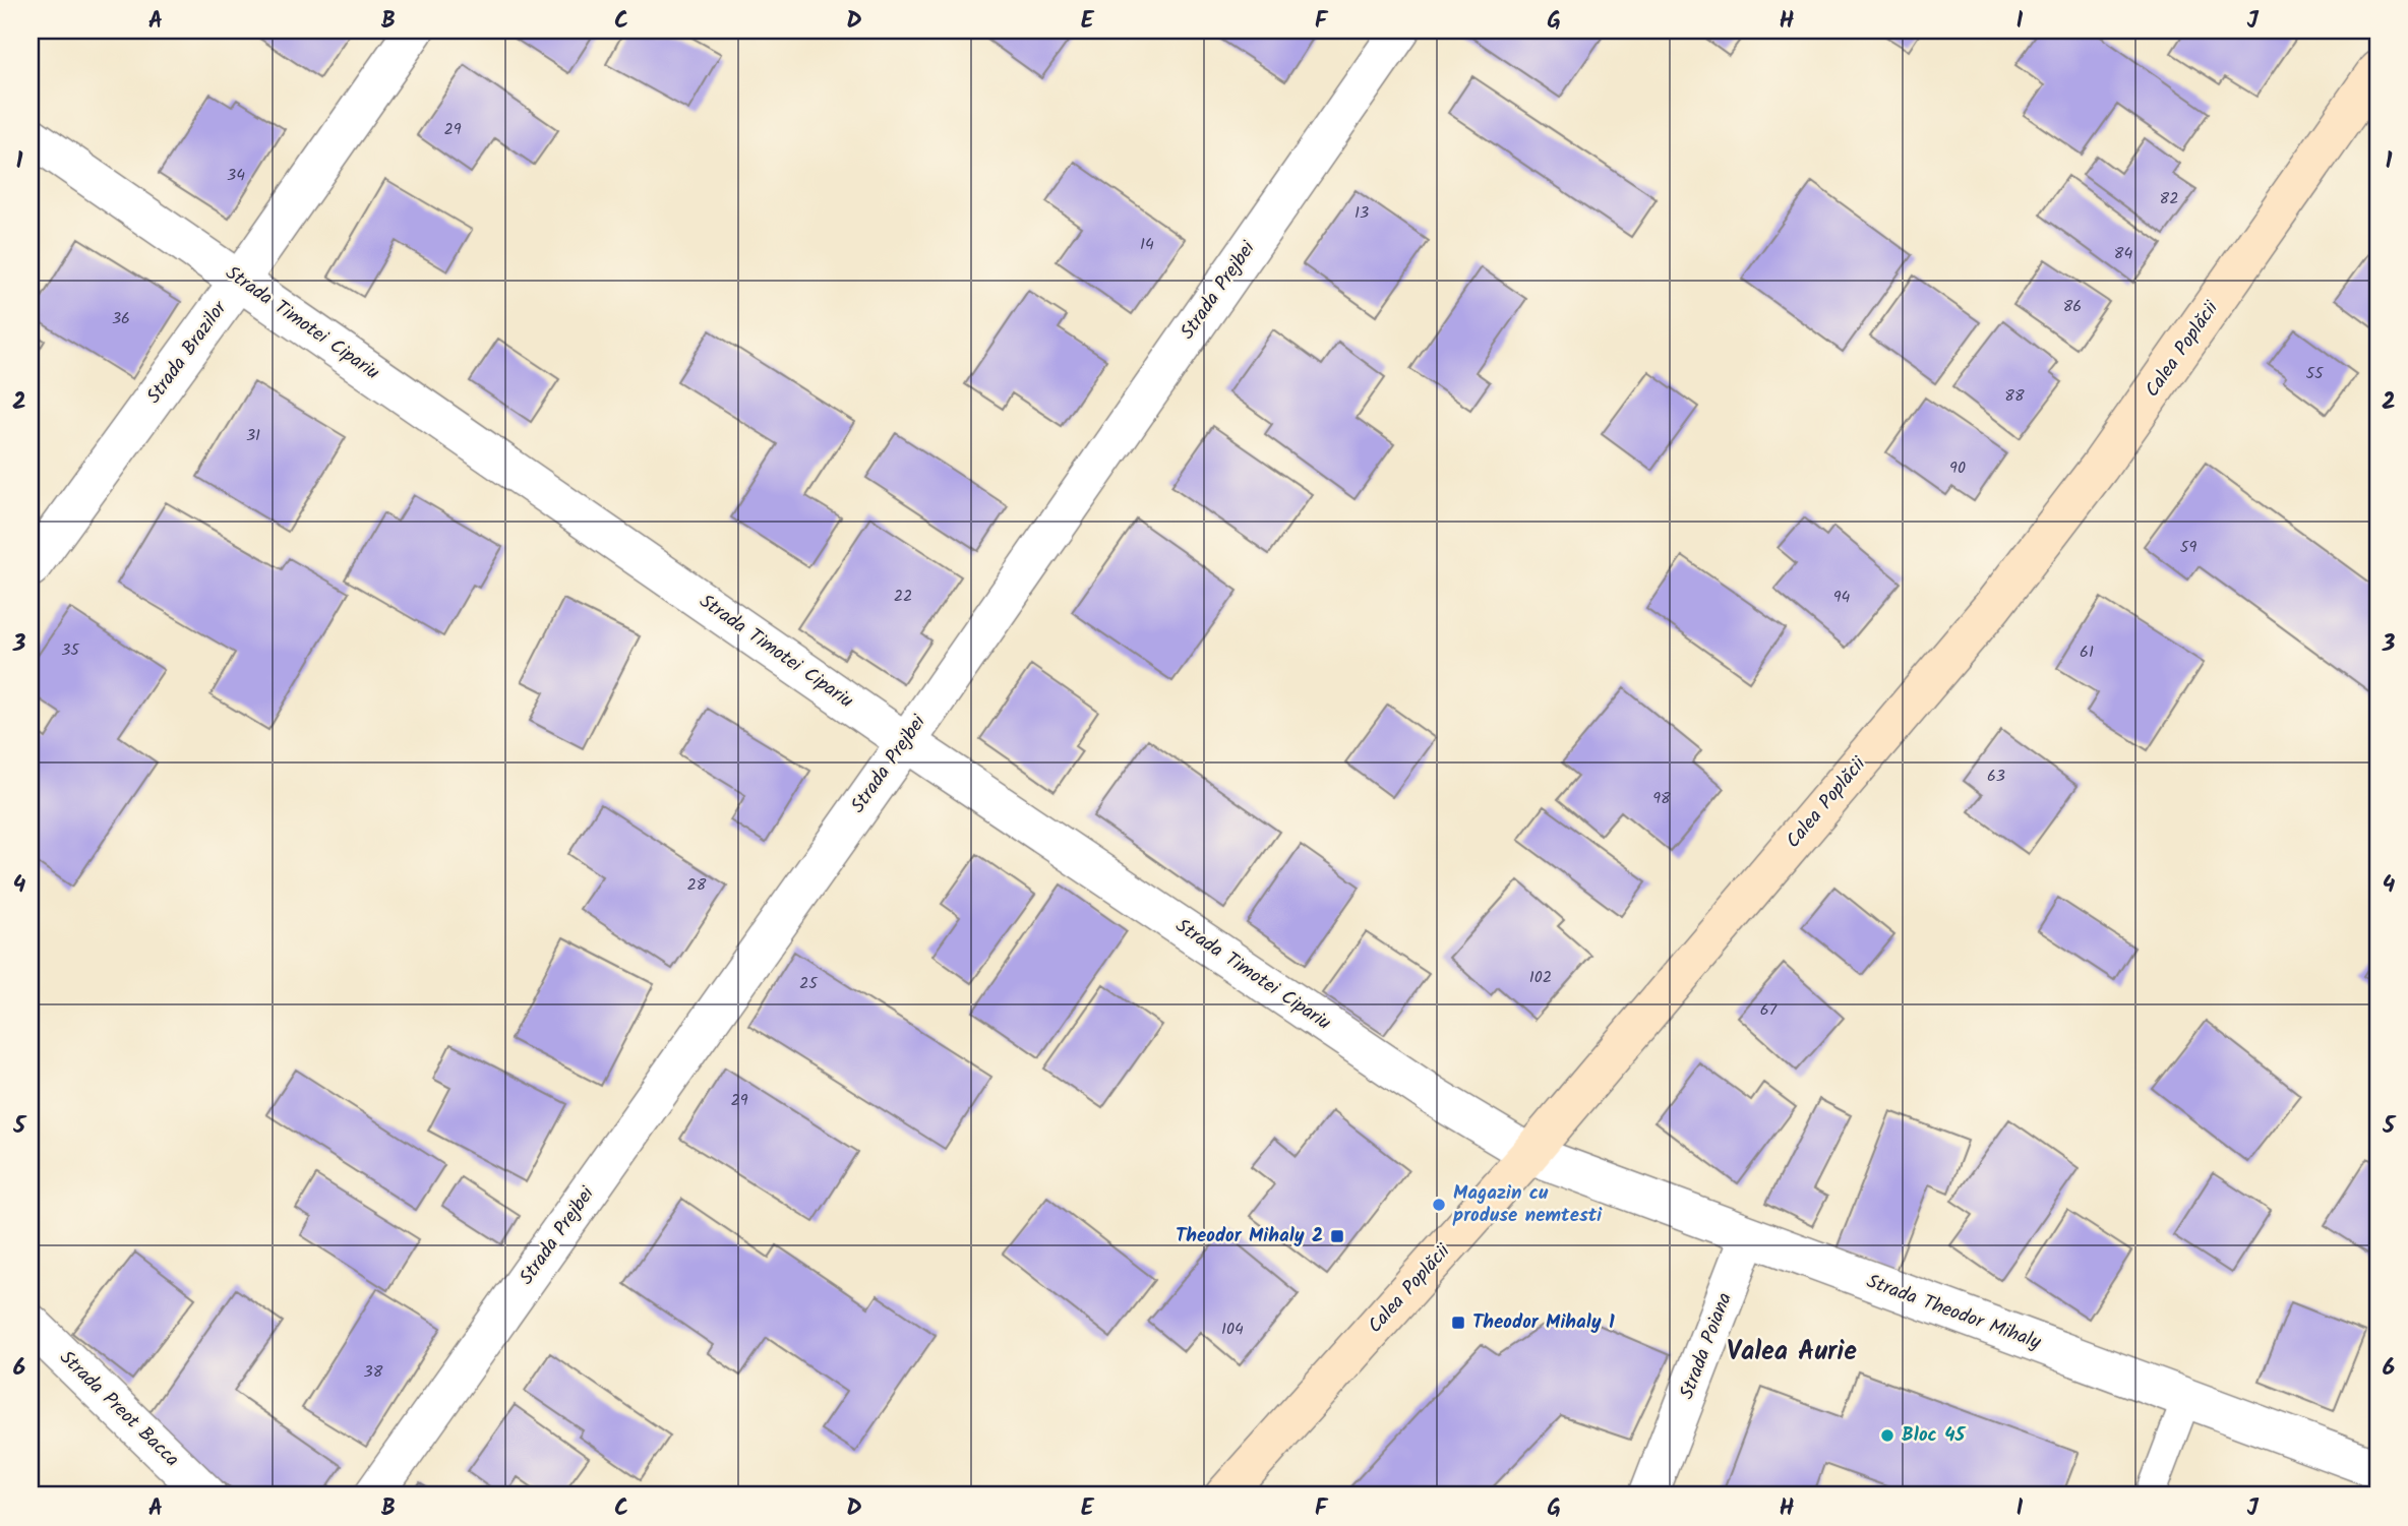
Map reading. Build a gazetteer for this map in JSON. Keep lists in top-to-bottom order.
{
  "streets": {
    "main road": ["Calea Poplăcii"],
    "street": [
      "Strada Prejbei",
      "Strada Timotei Cipariu",
      "Strada Brazilor",
      "Strada Theodor Mihaly",
      "Strada Poiana",
      "Strada Preot Bacca"
    ]
  },
  "crossings": [
    ["Strada Prejbei", "Strada Timotei Cipariu"],
    ["Strada Timotei Cipariu", "Calea Poplăcii"],
    ["Strada Timotei Cipariu", "Strada Brazilor"],
    ["Strada Timotei Cipariu", "Strada Theodor Mihaly"],
    ["Calea Poplăcii", "Strada Theodor Mihaly"],
    ["Strada Theodor Mihaly", "Strada Poiana"]
  ],
  "districts": ["Valea Aurie"],
  "places": {
    "other": ["Magazin cu produse nemtesti", "Bloc 45"],
    "transit": ["Theodor Mihaly 2", "Theodor Mihaly 1"]
  },
  "house_numbers": [
    "29",
    "34",
    "82",
    "13",
    "14",
    "84",
    "86",
    "36",
    "55",
    "88",
    "31",
    "90",
    "59",
    "22",
    "94",
    "35",
    "61",
    "63",
    "98",
    "28",
    "102",
    "25",
    "67",
    "29",
    "104",
    "38"
  ],
  "grid": {
    "columns": [
      "A",
      "B",
      "C",
      "D",
      "E",
      "F",
      "G",
      "H",
      "I",
      "J"
    ],
    "rows": [
      "1",
      "2",
      "3",
      "4",
      "5",
      "6"
    ]
  }
}
